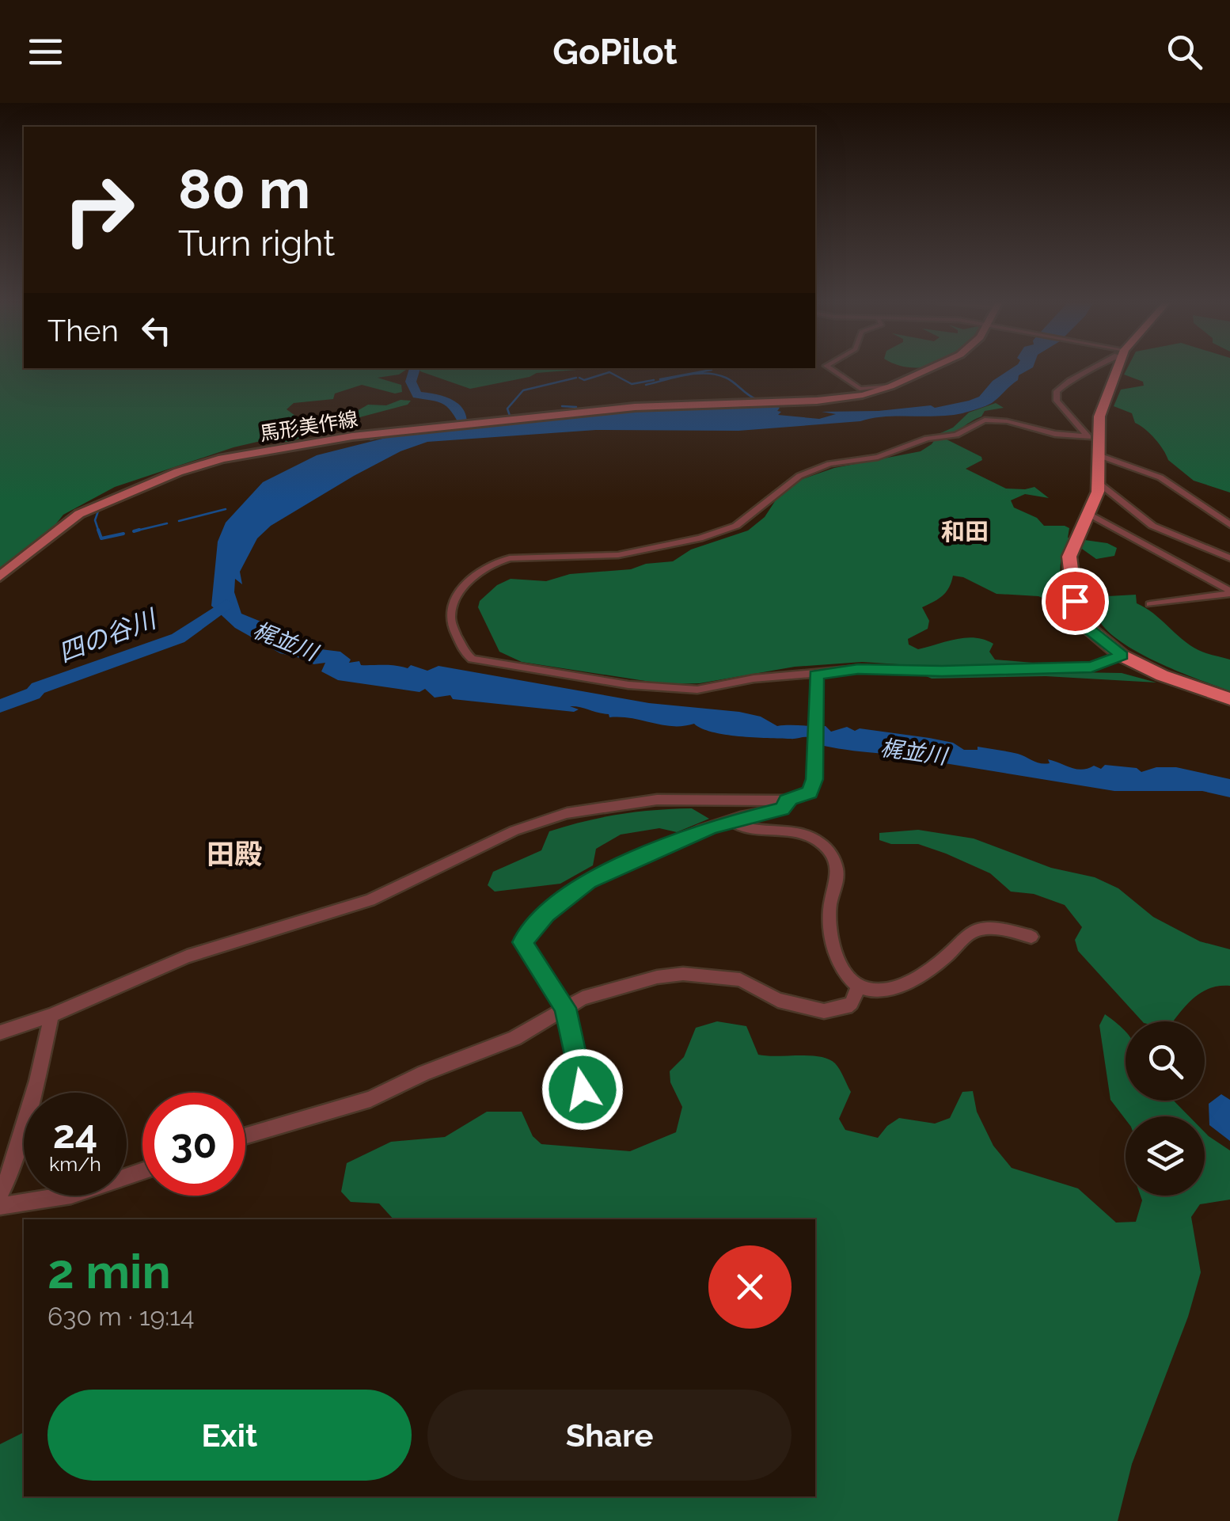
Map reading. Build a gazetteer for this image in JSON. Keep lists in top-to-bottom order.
{
  "streets": {
    "main road": ["馬形美作線"]
  },
  "districts": ["和田", "田殿"],
  "water": ["四の谷川", "梶並川"],
  "page": {
    "header": "GoPilot",
    "turn": ["80 m", "Turn right"],
    "then": "Then",
    "speed": "24 km/h",
    "limit": "30",
    "heading": ["2 min", "630 m · 19:14"],
    "buttons": ["Exit", "Share"]
  }
}
